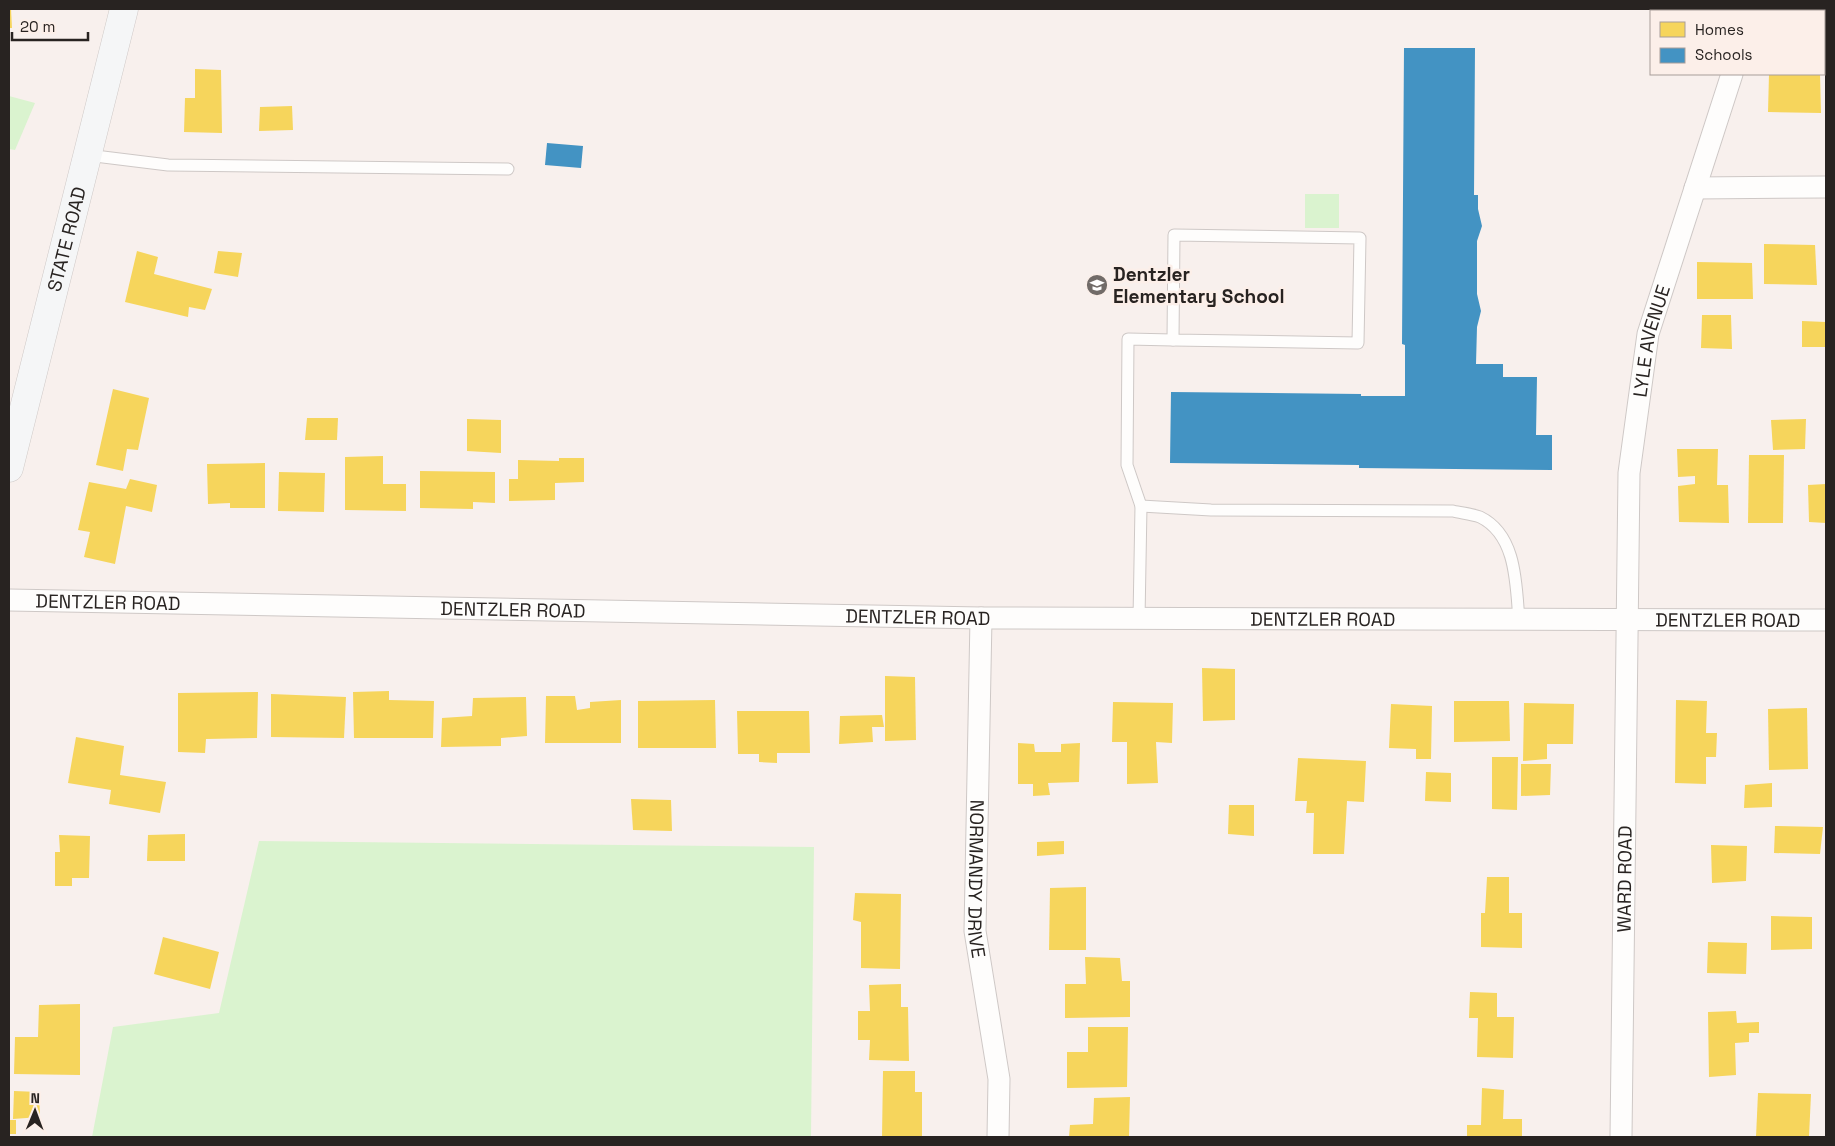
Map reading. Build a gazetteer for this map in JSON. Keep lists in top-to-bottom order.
{
  "streets": {
    "main road": ["STATE ROAD"],
    "street": [
      "LYLE AVENUE",
      "DENTZLER ROAD",
      "NORMANDY DRIVE",
      "WARD ROAD"
    ]
  },
  "crossings": [
    ["LYLE AVENUE", "DENTZLER ROAD"],
    ["LYLE AVENUE", "WARD ROAD"],
    ["DENTZLER ROAD", "NORMANDY DRIVE"],
    ["DENTZLER ROAD", "WARD ROAD"]
  ],
  "places": {
    "school or university": ["Dentzler Elementary School"]
  },
  "legend": ["Homes", "Schools"],
  "scale_bar": "20 m",
  "north": "top"
}
